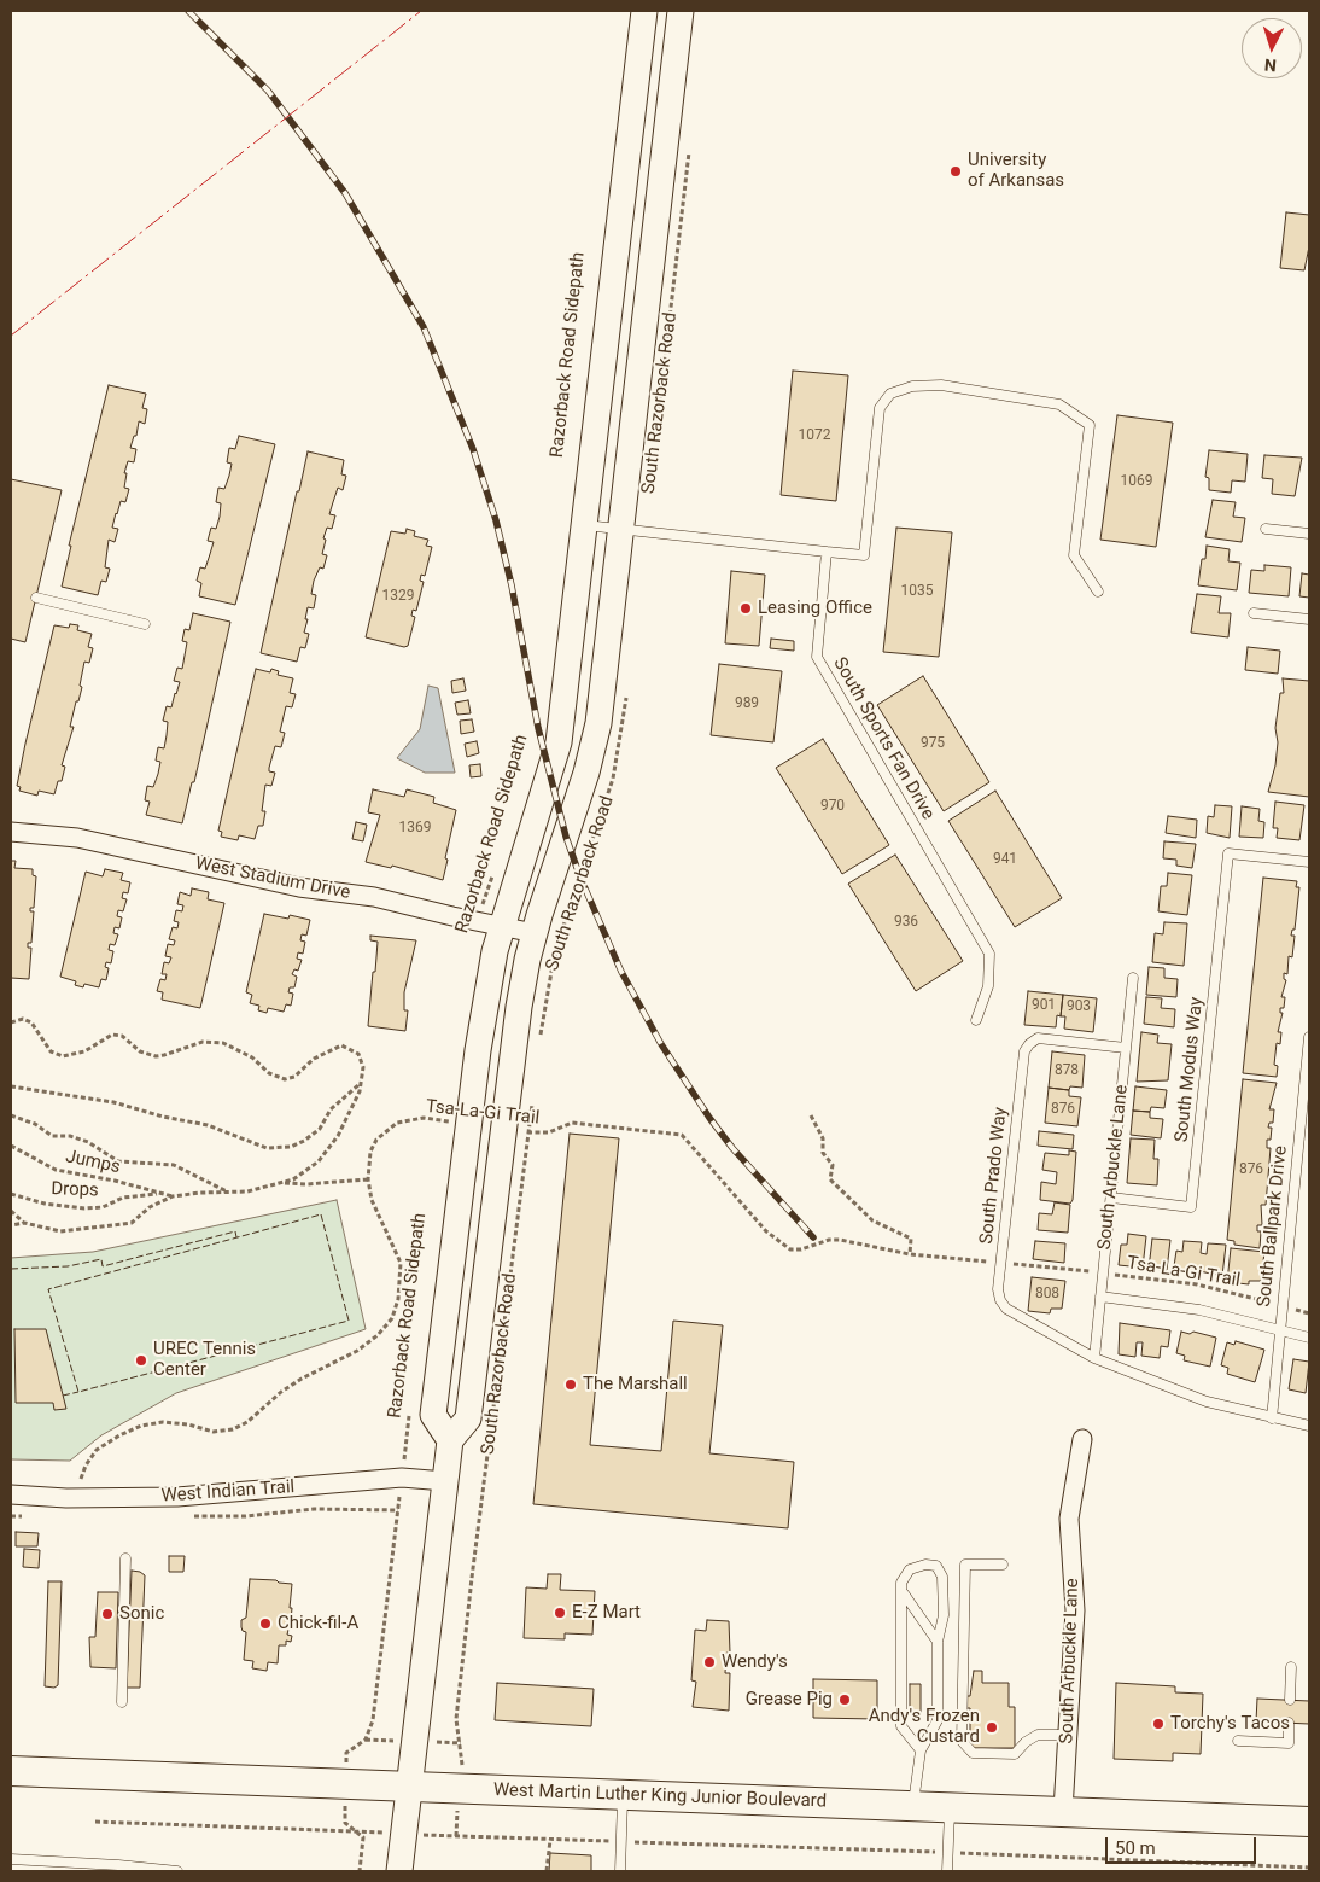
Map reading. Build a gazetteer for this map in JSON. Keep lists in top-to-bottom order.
{
  "streets": {
    "main road": ["South Razorback Road", "West Martin Luther King Junior Boulevard"],
    "street": ["West Stadium Drive", "South Arbuckle Lane", "West Indian Trail"],
    "lane": [
      "South Sports Fan Drive",
      "South Modus Way",
      "South Prado Way",
      "South Ballpark Drive"
    ],
    "path": [
      "Razorback Road Sidepath",
      "Tsa-La-Gi Trail",
      "Jumps",
      "Drops"
    ]
  },
  "crossings": [
    ["Razorback Road Sidepath", "West Stadium Drive"],
    ["Razorback Road Sidepath", "West Indian Trail"],
    ["South Razorback Road", "West Stadium Drive"],
    ["South Razorback Road", "Tsa-La-Gi Trail"],
    ["South Modus Way", "South Arbuckle Lane"],
    ["Tsa-La-Gi Trail", "South Arbuckle Lane"],
    ["Tsa-La-Gi Trail", "South Prado Way"],
    ["Tsa-La-Gi Trail", "South Ballpark Drive"],
    ["Tsa-La-Gi Trail", "West Indian Trail"],
    ["Jumps", "Drops"],
    ["South Arbuckle Lane", "South Prado Way"],
    ["South Arbuckle Lane", "West Martin Luther King Junior Boulevard"],
    ["South Prado Way", "South Ballpark Drive"]
  ],
  "places": [
    "University of Arkansas",
    "Leasing Office",
    "UREC Tennis Center",
    "The Marshall",
    "E-Z Mart",
    "Sonic",
    "Chick-fil-A",
    "Wendy's",
    "Grease Pig",
    "Torchy's Tacos",
    "Andy's Frozen Custard"
  ],
  "house_numbers": [
    "1072",
    "1069",
    "1035",
    "1329",
    "989",
    "975",
    "970",
    "1369",
    "941",
    "936",
    "901",
    "903",
    "878",
    "876",
    "876",
    "808"
  ],
  "scale_bar": "50 m",
  "north": "bottom"
}
